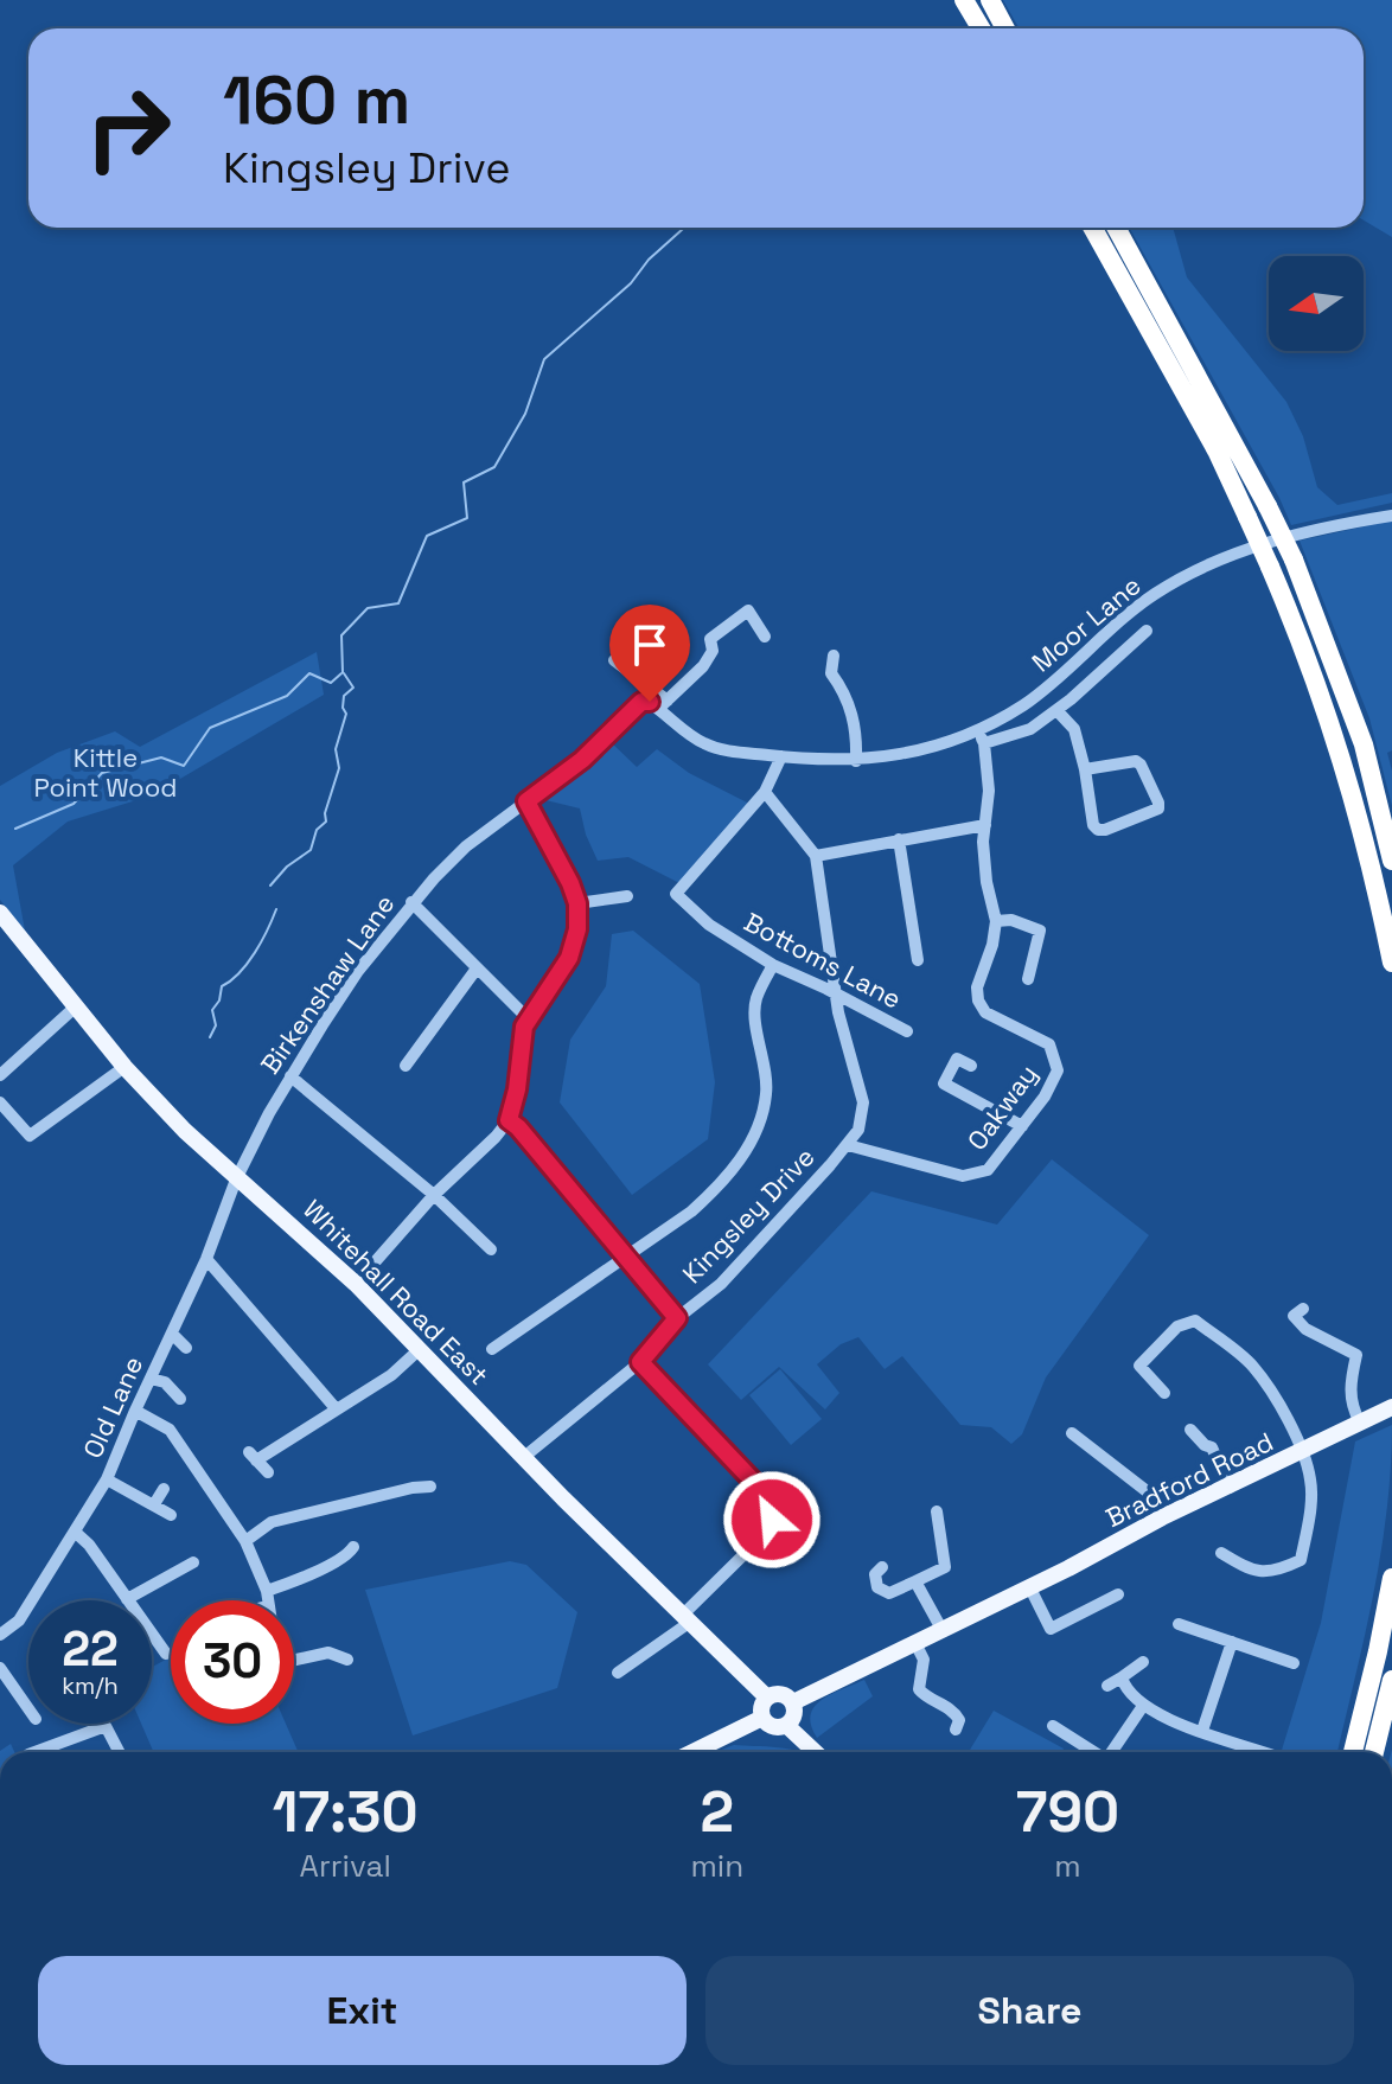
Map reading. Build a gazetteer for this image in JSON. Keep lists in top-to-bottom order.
{
  "streets": {
    "main road": ["Whitehall Road East", "Bradford Road"],
    "street": [
      "Moor Lane",
      "Bottoms Lane",
      "Birkenshaw Lane",
      "Oakway",
      "Kingsley Drive",
      "Old Lane"
    ]
  },
  "crossings": [
    ["Moor Lane", "Bottoms Lane"],
    ["Moor Lane", "Birkenshaw Lane"],
    ["Bottoms Lane", "Kingsley Drive"],
    ["Birkenshaw Lane", "Whitehall Road East"],
    ["Birkenshaw Lane", "Old Lane"],
    ["Oakway", "Kingsley Drive"],
    ["Kingsley Drive", "Whitehall Road East"],
    ["Whitehall Road East", "Old Lane"],
    ["Whitehall Road East", "Bradford Road"]
  ],
  "parks": ["Kittle Point Wood"],
  "north": "left",
  "page": {
    "turn": ["160 m", "Kingsley Drive"],
    "speed": "22 km/h",
    "limit": "30",
    "eta": [
      "17:30",
      "Arrival",
      "2",
      "min",
      "790",
      "m"
    ],
    "buttons": ["Exit", "Share"]
  }
}
